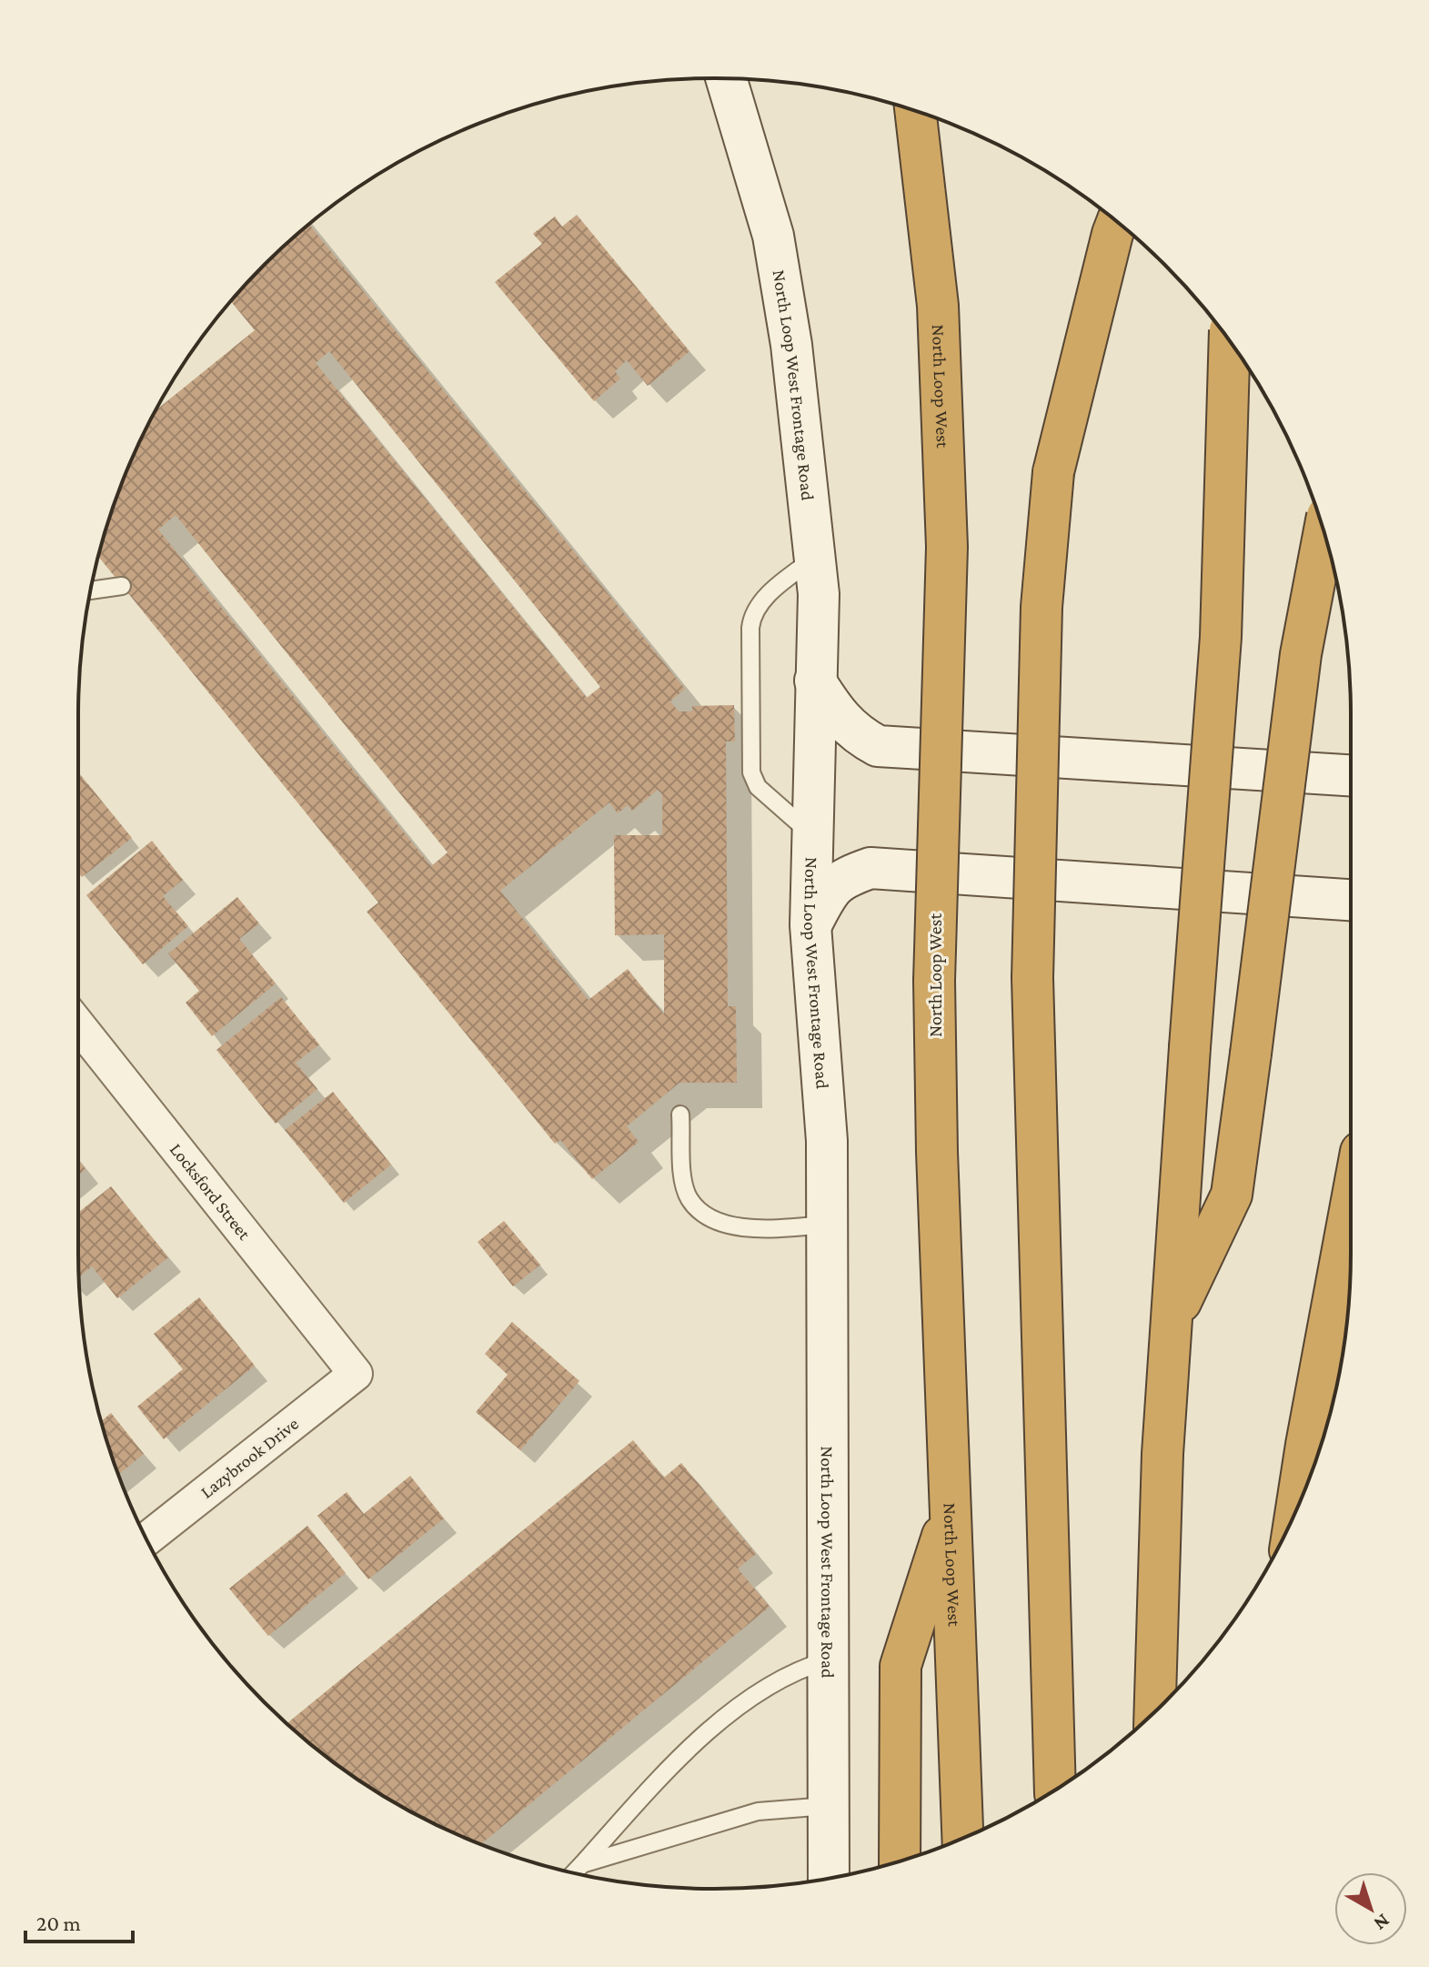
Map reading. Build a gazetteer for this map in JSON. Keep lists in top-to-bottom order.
{
  "streets": {
    "highway": ["North Loop West"],
    "main road": ["North Loop West Frontage Road"],
    "street": ["Locksford Street", "Lazybrook Drive"]
  },
  "crossings": [
    ["Locksford Street", "Lazybrook Drive"]
  ],
  "scale_bar": "20 m",
  "north": "bottom right"
}
